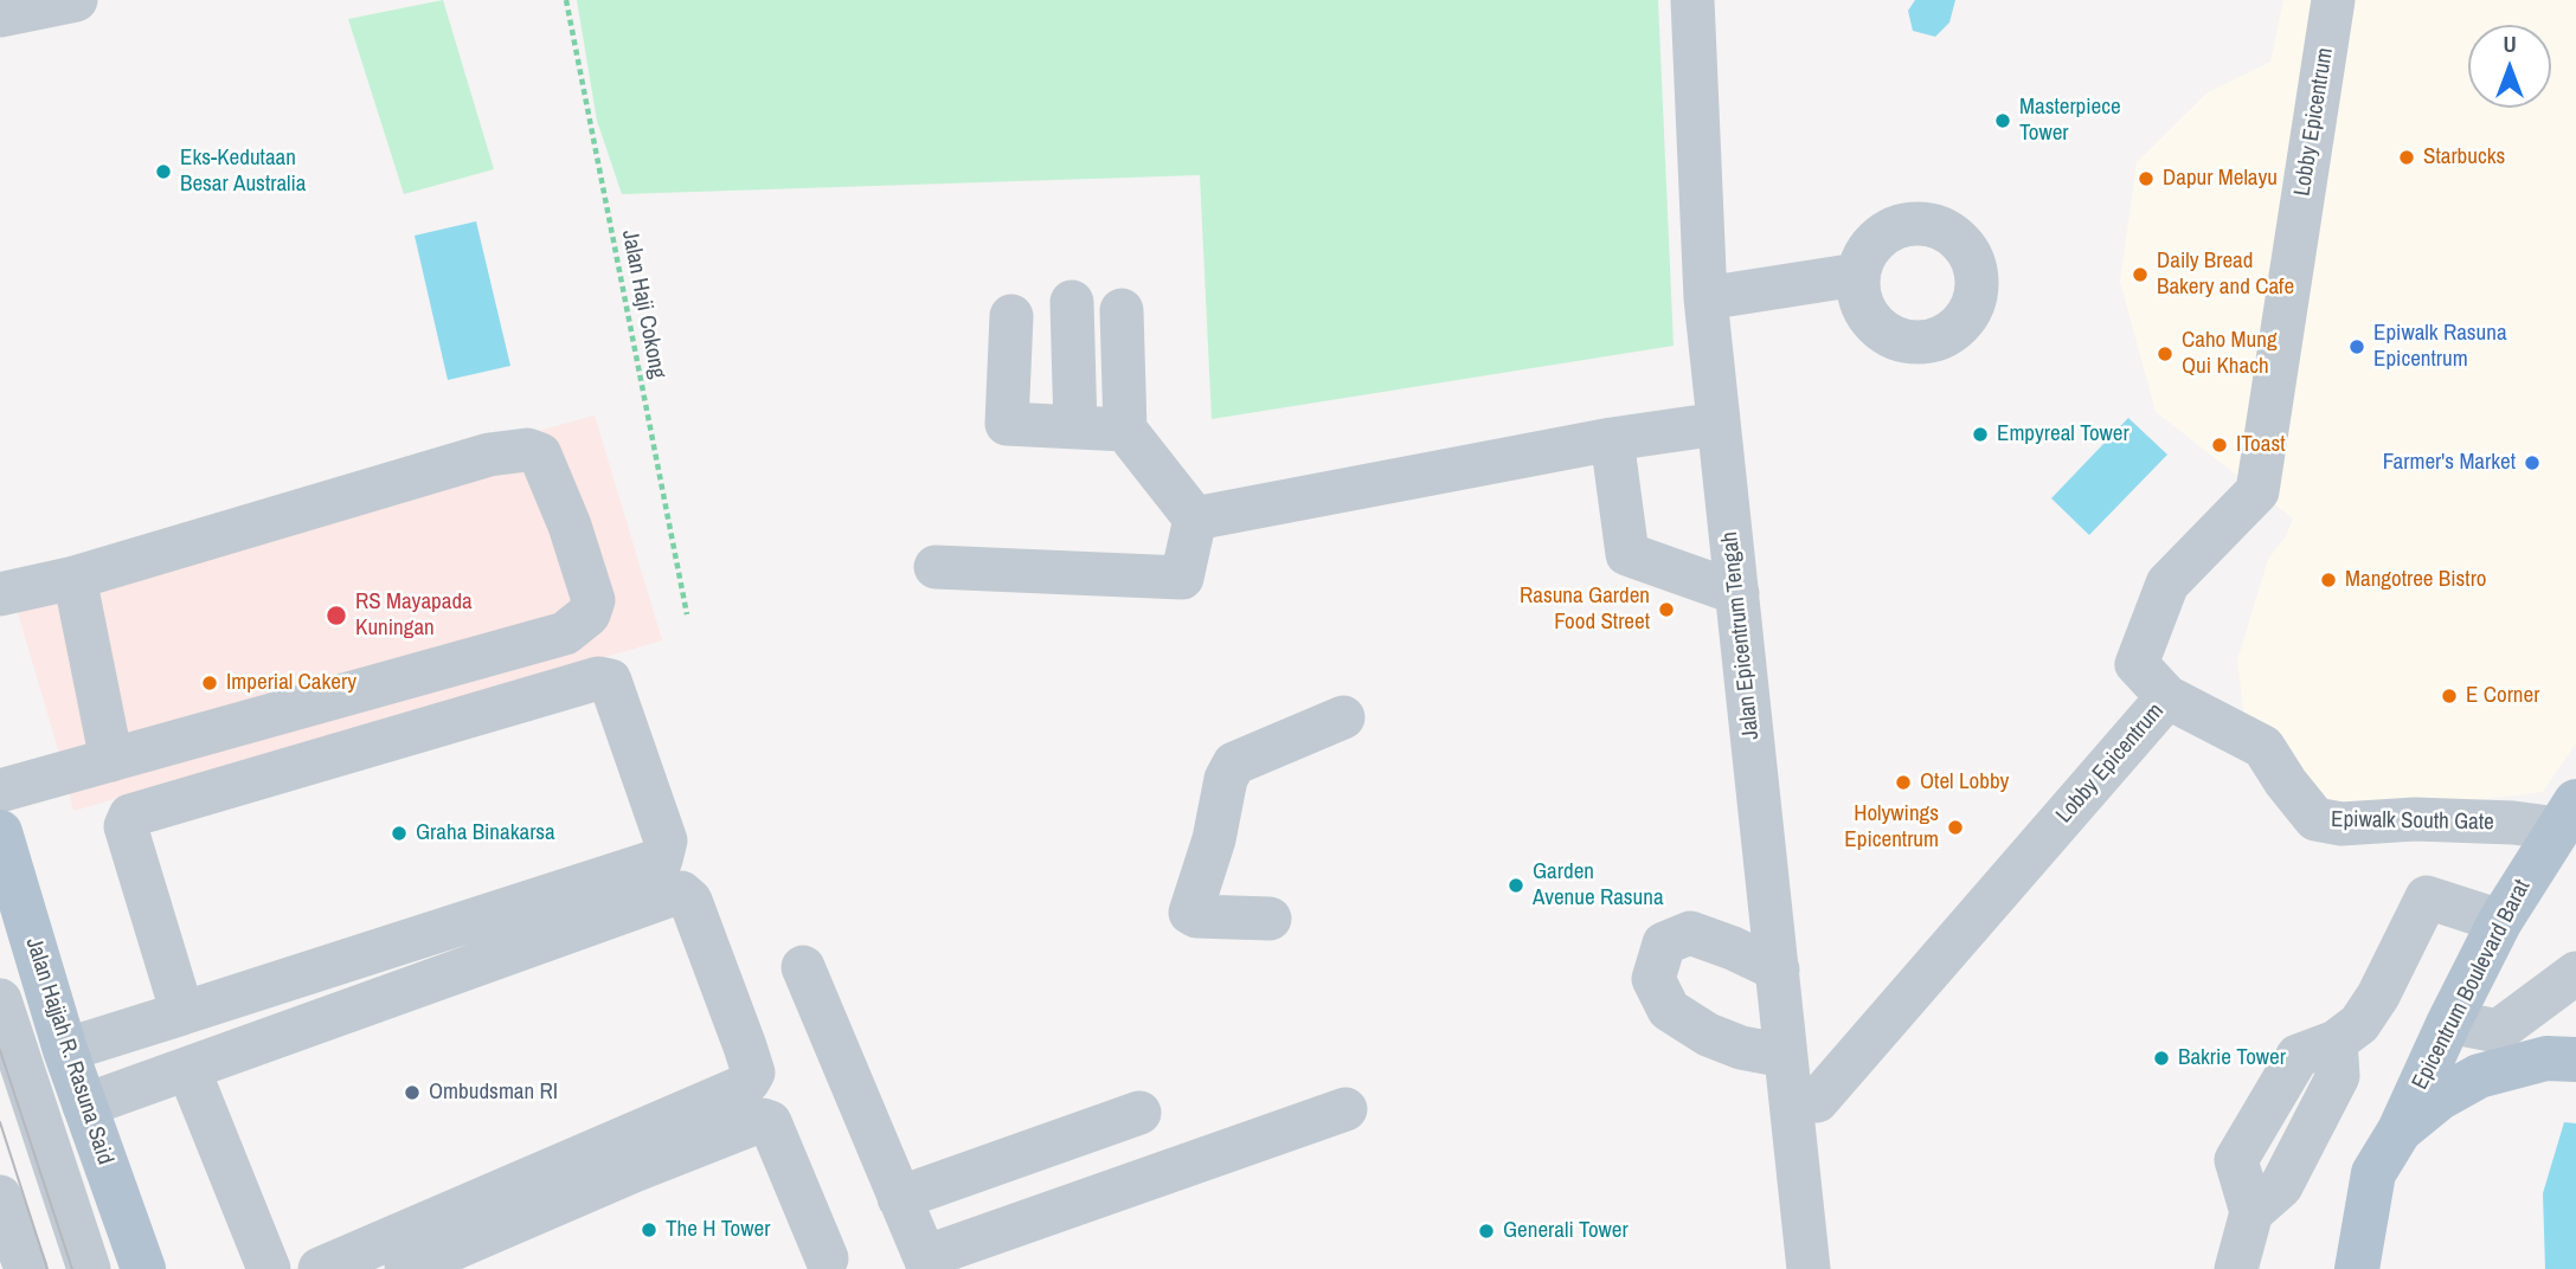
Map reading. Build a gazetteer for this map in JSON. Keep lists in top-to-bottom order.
{
  "streets": {
    "main road": ["Epicentrum Boulevard Barat", "Jalan Hajjah R. Rasuna Said"],
    "street": ["Lobby Epicentrum", "Jalan Epicentrum Tengah", "Epiwalk South Gate"],
    "path": ["Jalan Haji Cokong"]
  },
  "crossings": [
    ["Lobby Epicentrum", "Epiwalk South Gate"],
    ["Epiwalk South Gate", "Epicentrum Boulevard Barat"]
  ],
  "places": [
    "Masterpiece Tower",
    "Starbucks",
    "Eks-Kedutaan Besar Australia",
    "Dapur Melayu",
    "Daily Bread Bakery and Cafe",
    "Epiwalk Rasuna Epicentrum",
    "Caho Mung Qui Khach",
    "Empyreal Tower",
    "IToast",
    "Farmer's Market",
    "Mangotree Bistro",
    "Rasuna Garden Food Street",
    "RS Mayapada Kuningan",
    "Imperial Cakery",
    "E Corner",
    "Otel Lobby",
    "Holywings Epicentrum",
    "Graha Binakarsa",
    "Garden Avenue Rasuna",
    "Bakrie Tower",
    "Ombudsman RI",
    "The H Tower",
    "Generali Tower"
  ],
  "north": "top"
}
